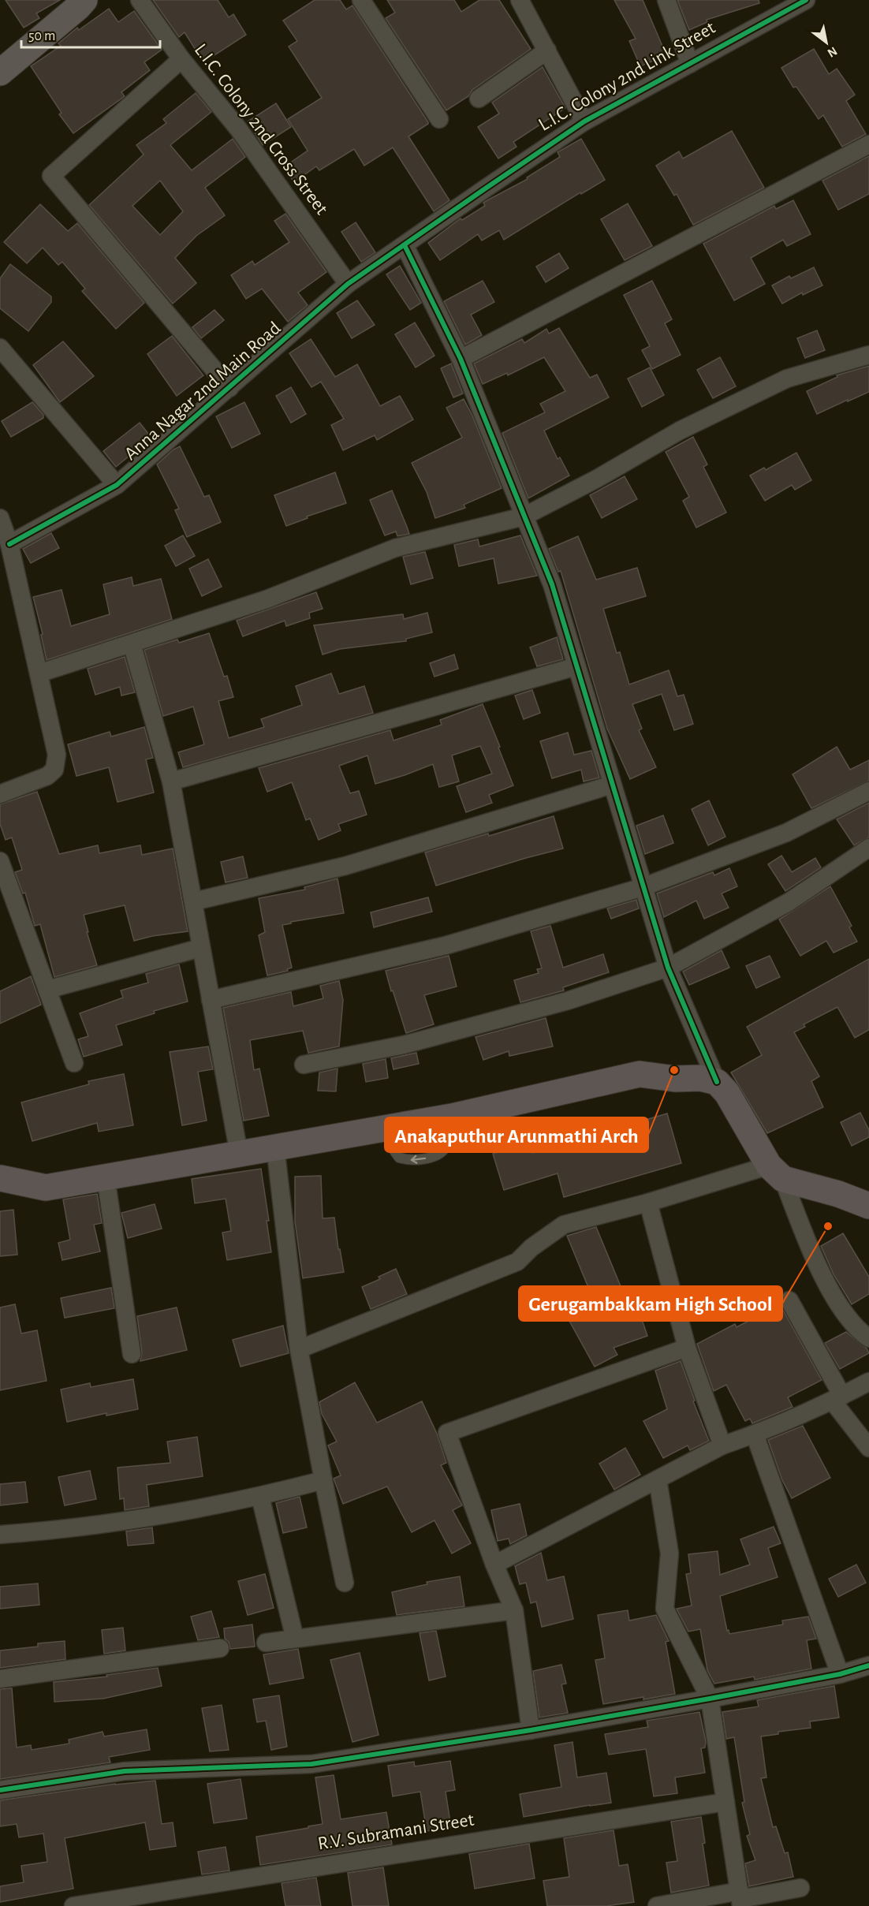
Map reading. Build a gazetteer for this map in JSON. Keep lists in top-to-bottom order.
{
  "streets": {
    "street": [
      "L.I.C. Colony 2nd Link Street",
      "L.I.C. Colony 2nd Cross Street",
      "Anna Nagar 2nd Main Road",
      "R.V. Subramani Street"
    ]
  },
  "crossings": [
    ["L.I.C. Colony 2nd Link Street", "Anna Nagar 2nd Main Road"],
    ["L.I.C. Colony 2nd Cross Street", "Anna Nagar 2nd Main Road"]
  ],
  "places": ["Anakaputhur Arunmathi Arch", "Gerugambakkam High School"],
  "scale_bar": "50 m",
  "north": "bottom right"
}
